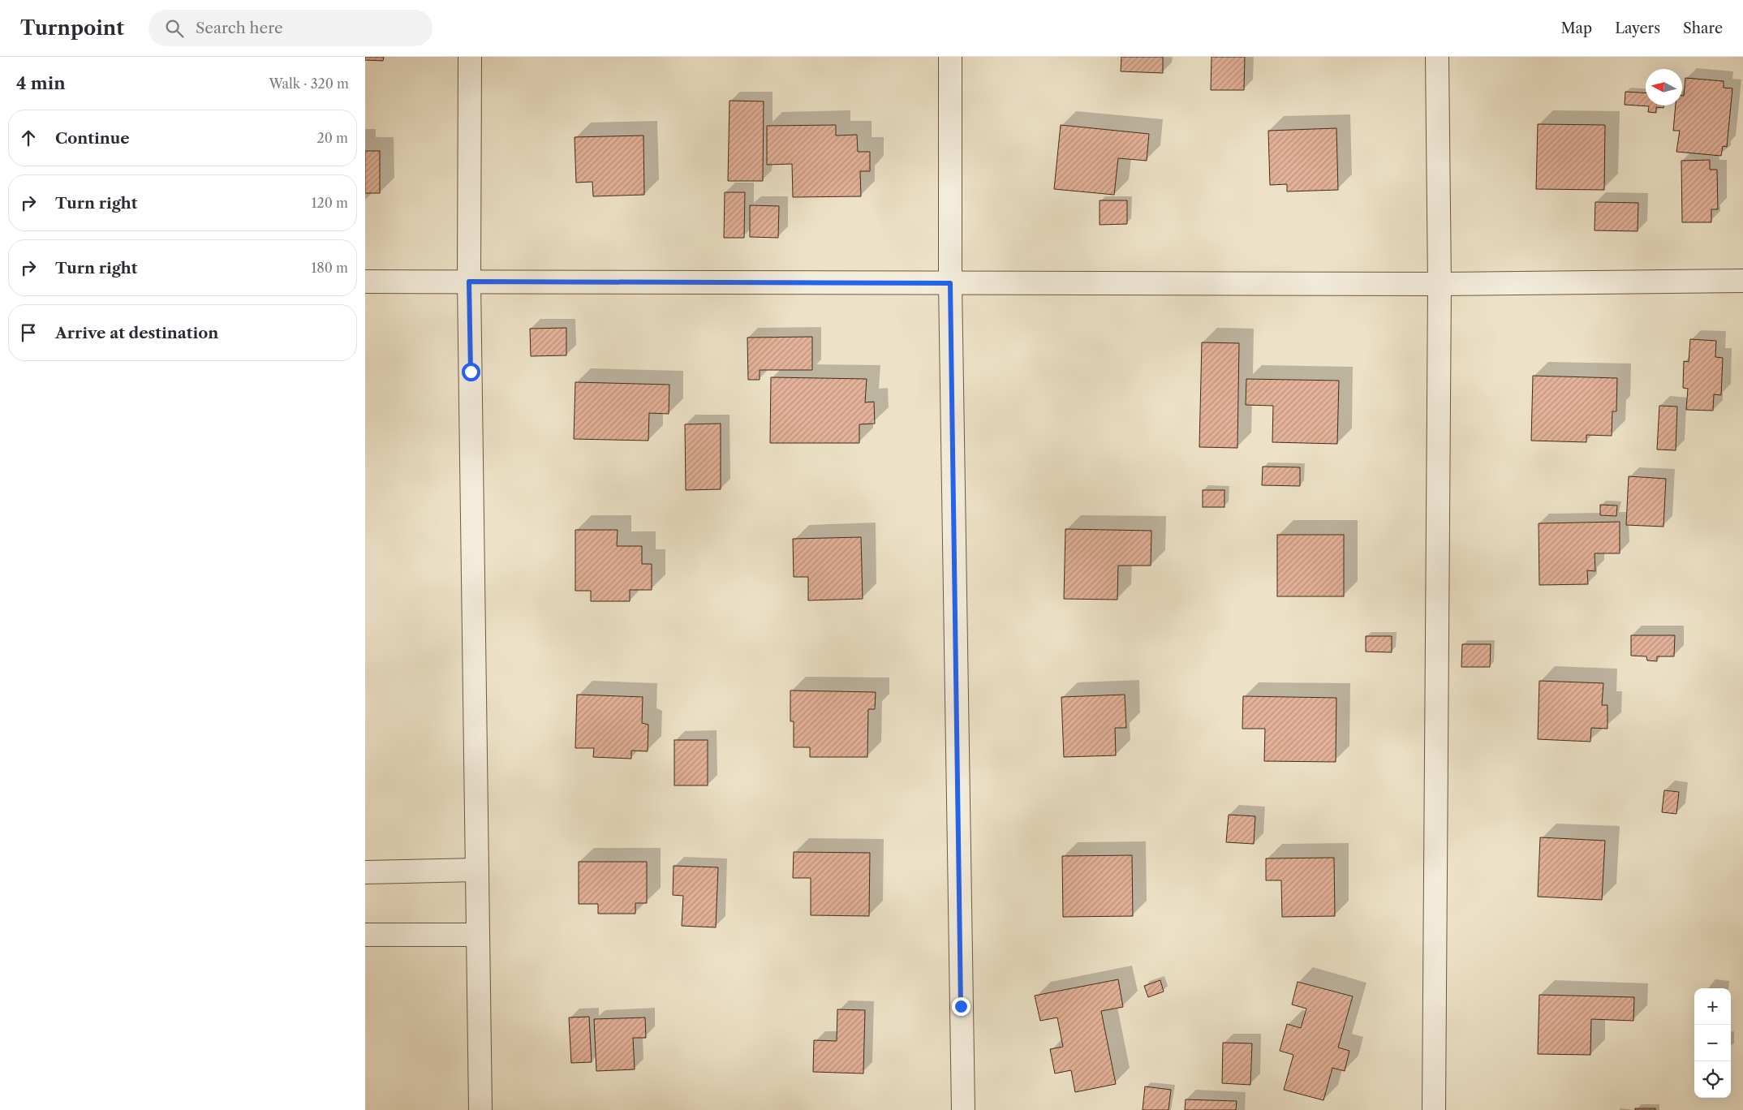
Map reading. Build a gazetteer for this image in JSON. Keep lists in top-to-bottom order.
{
  "north": "left",
  "page": {
    "header": "Turnpoint",
    "search": "Search here",
    "nav": ["Map", "Layers", "Share"],
    "heading": ["4 min", "Walk · 320 m"],
    "list": [
      ["Continue", "20 m"],
      ["Turn right", "120 m"],
      ["Turn right", "180 m"],
      "Arrive at destination"
    ],
    "map_buttons": ["+", "−"]
  }
}
